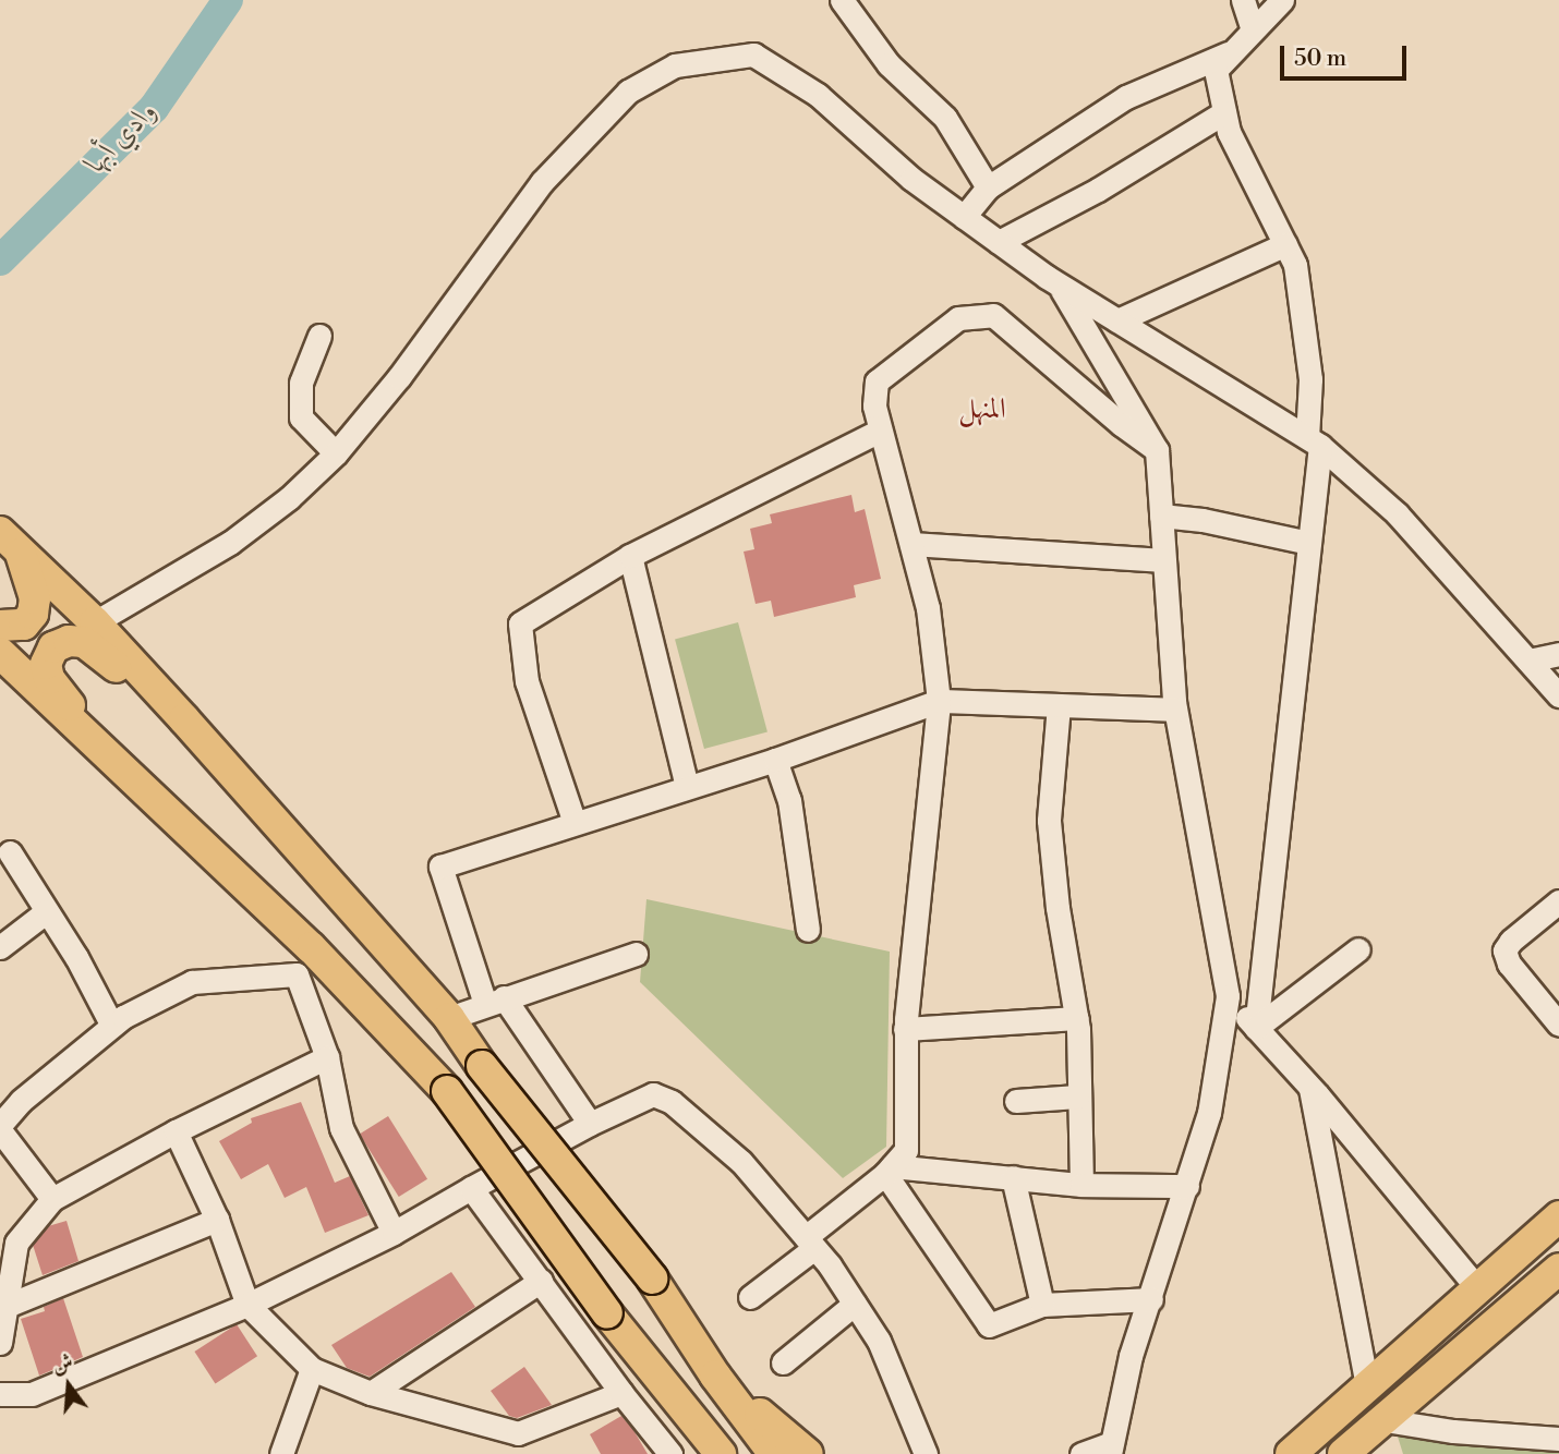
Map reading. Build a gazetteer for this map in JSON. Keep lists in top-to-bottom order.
{
  "districts": ["المنهل"],
  "water": ["وادي أبها"],
  "scale_bar": "50 m",
  "north": "top"
}
